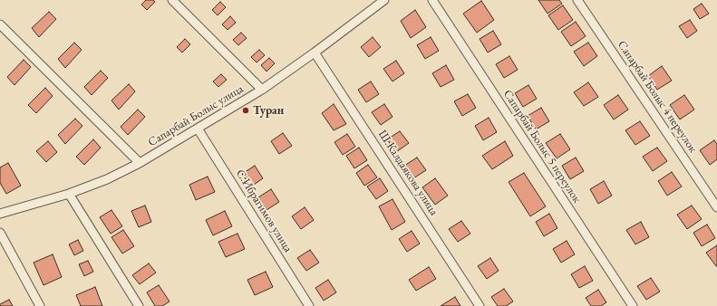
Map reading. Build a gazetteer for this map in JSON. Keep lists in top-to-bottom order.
{
  "streets": {
    "street": [
      "Сапарбай Болыс 4 переулок",
      "Сапарбай Болыс улица",
      "Сапарбай Болыс 5 переулок",
      "Ш.Калдаякова улица",
      "С.Ибрагимов улица"
    ]
  },
  "crossings": [
    ["Сапарбай Болыс улица", "Ш.Калдаякова улица"],
    ["Сапарбай Болыс улица", "С.Ибрагимов улица"]
  ],
  "places": ["Туран"]
}
